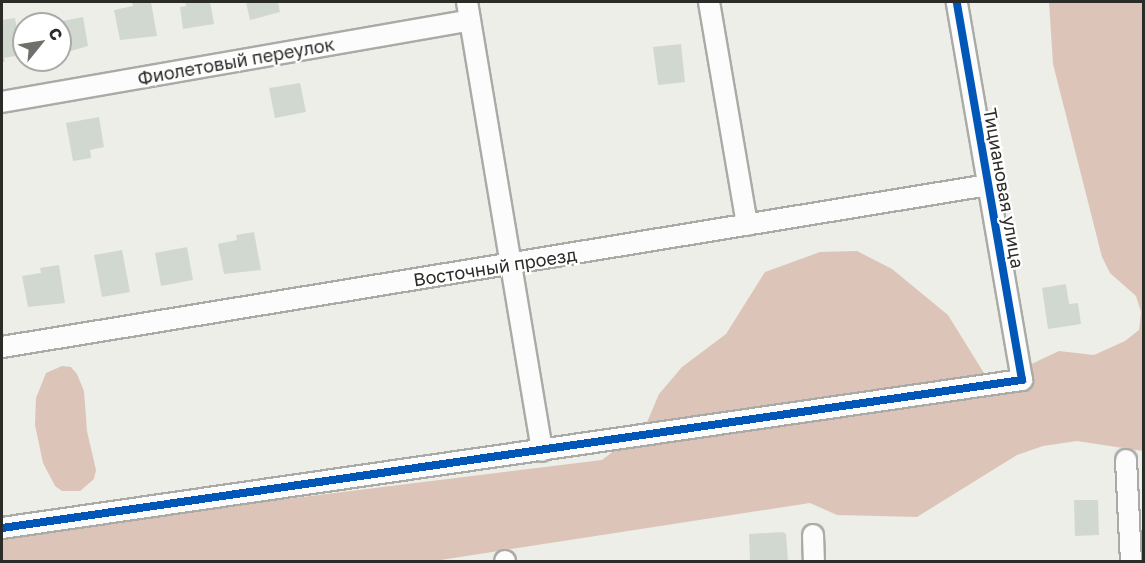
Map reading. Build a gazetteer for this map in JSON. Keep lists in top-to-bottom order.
{
  "streets": {
    "street": ["Фиолетовый переулок", "Тициановая улица", "Восточный проезд"]
  },
  "crossings": [
    ["Тициановая улица", "Восточный проезд"]
  ],
  "north": "top right"
}
